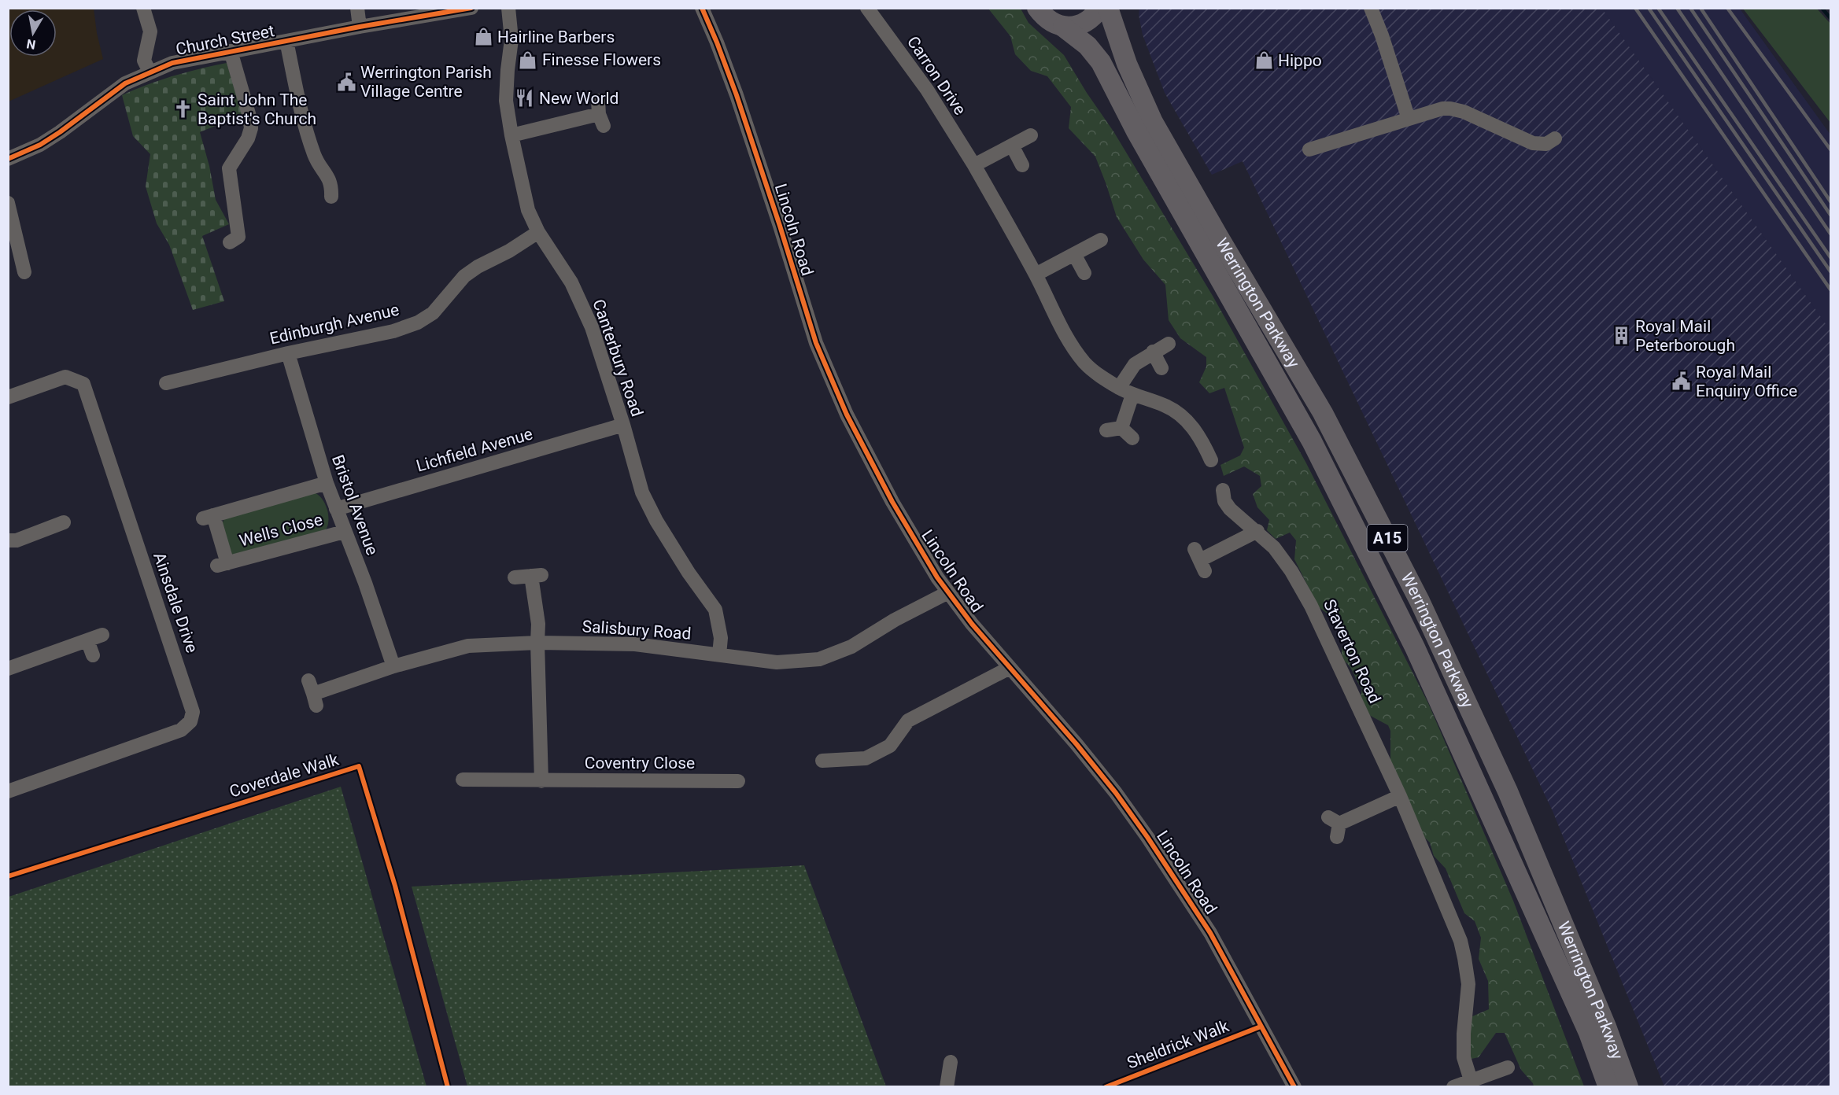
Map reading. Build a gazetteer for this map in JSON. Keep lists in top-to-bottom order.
{
  "streets": {
    "highway": ["Werrington Parkway", "A15"],
    "street": [
      "Church Street",
      "Carron Drive",
      "Lincoln Road",
      "Edinburgh Avenue",
      "Canterbury Road",
      "Lichfield Avenue",
      "Bristol Avenue",
      "Wells Close",
      "Ainsdale Drive",
      "Salisbury Road",
      "Staverton Road",
      "Coventry Close"
    ],
    "cycle path": ["Coverdale Walk", "Sheldrick Walk"]
  },
  "crossings": [
    ["Lincoln Road", "Salisbury Road"],
    ["Werrington Parkway", "A15"],
    ["Edinburgh Avenue", "Canterbury Road"],
    ["Edinburgh Avenue", "Bristol Avenue"],
    ["Canterbury Road", "Lichfield Avenue"],
    ["Canterbury Road", "Salisbury Road"],
    ["Lichfield Avenue", "Bristol Avenue"],
    ["Bristol Avenue", "Wells Close"],
    ["Bristol Avenue", "Salisbury Road"]
  ],
  "places": {
    "shop": ["Hairline Barbers", "Finesse Flowers", "Hippo"],
    "public building": ["Werrington Parish Village Centre", "Royal Mail Enquiry Office"],
    "restaurant": ["New World"],
    "church": ["Saint John The Baptist's Church"],
    "building": ["Royal Mail Peterborough"]
  },
  "north": "bottom"
}
